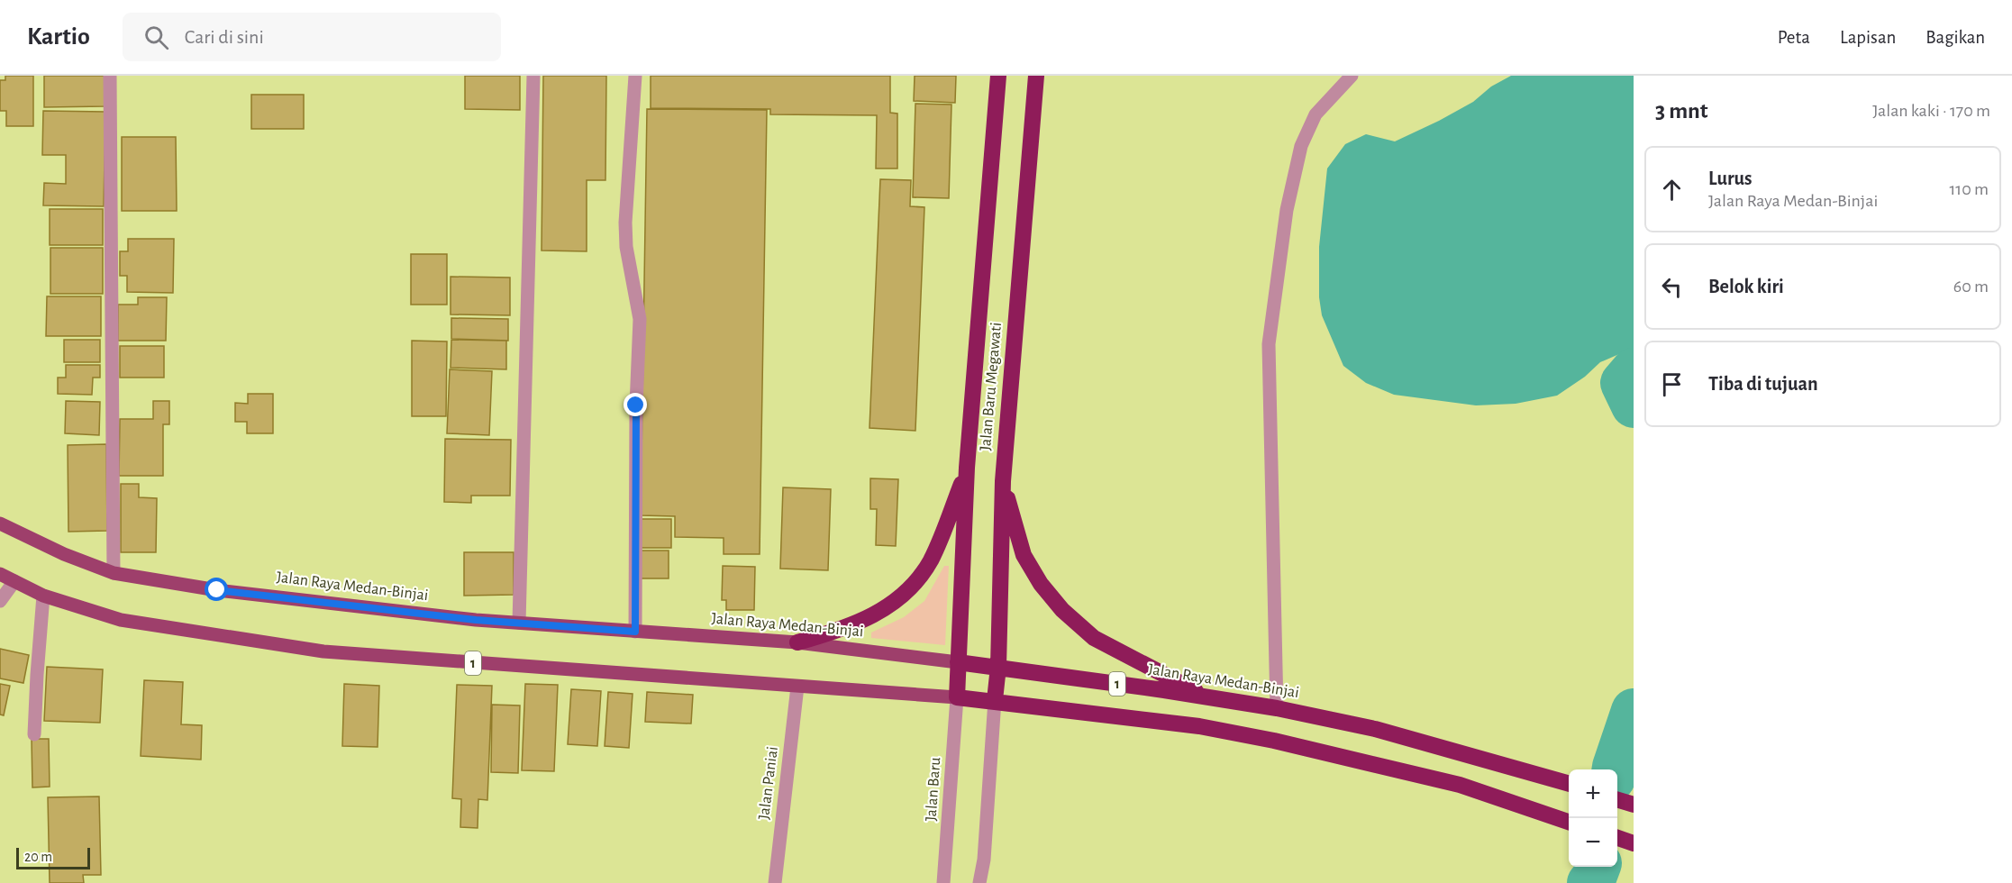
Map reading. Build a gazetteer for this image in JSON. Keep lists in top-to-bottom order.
{
  "streets": {
    "highway": ["Jalan Baru Megawati", "Jalan Raya Medan-Binjai", "1"],
    "street": ["Jalan Paniai", "Jalan Baru"]
  },
  "crossings": [
    ["Jalan Baru Megawati", "Jalan Raya Medan-Binjai"],
    ["Jalan Baru Megawati", "1"],
    ["Jalan Baru Megawati", "Jalan Baru"],
    ["1", "Jalan Paniai"],
    ["1", "Jalan Baru"]
  ],
  "scale_bar": "20 m",
  "page": {
    "header": "Kartio",
    "search": "Cari di sini",
    "nav": ["Peta", "Lapisan", "Bagikan"],
    "heading": ["3 mnt", "Jalan kaki · 170 m"],
    "list": [
      ["Lurus", "Jalan Raya Medan-Binjai", "110 m"],
      ["Belok kiri", "60 m"],
      "Tiba di tujuan"
    ],
    "map_buttons": ["+", "−"],
    "scale": "20 m"
  }
}
